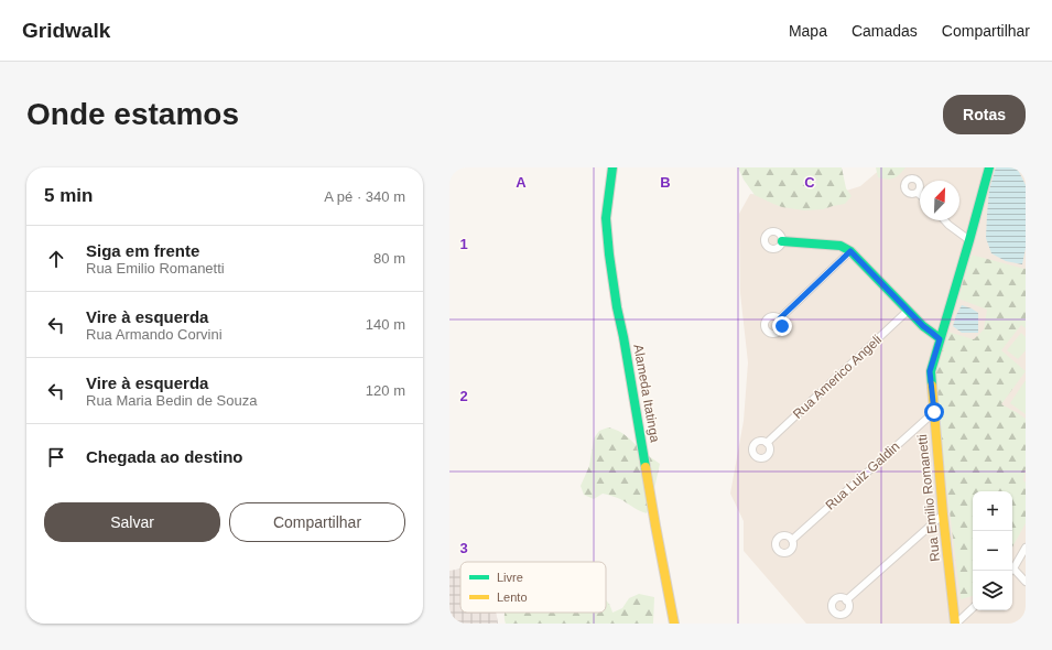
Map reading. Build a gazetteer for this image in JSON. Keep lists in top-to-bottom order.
{
  "streets": {
    "street": [
      "Rua Americo Angeli",
      "Alameda Itatinga",
      "Rua Luiz Galdin",
      "Rua Emilio Romanetti"
    ]
  },
  "crossings": [
    ["Rua Luiz Galdin", "Rua Emilio Romanetti"]
  ],
  "legend": ["Livre", "Lento"],
  "north": "top right",
  "page": {
    "header": "Gridwalk",
    "nav": ["Mapa", "Camadas", "Compartilhar"],
    "buttons": [
      "Rotas",
      ["Salvar", "Compartilhar"]
    ],
    "title": "Onde estamos",
    "heading": ["5 min", "A pé · 340 m"],
    "list": [
      ["Siga em frente", "Rua Emilio Romanetti", "80 m"],
      ["Vire à esquerda", "Rua Armando Corvini", "140 m"],
      ["Vire à esquerda", "Rua Maria Bedin de Souza", "120 m"],
      "Chegada ao destino"
    ],
    "map_buttons": ["+", "−"]
  },
  "grid": {
    "columns": ["A", "B", "C"],
    "rows": ["1", "2", "3"]
  }
}
